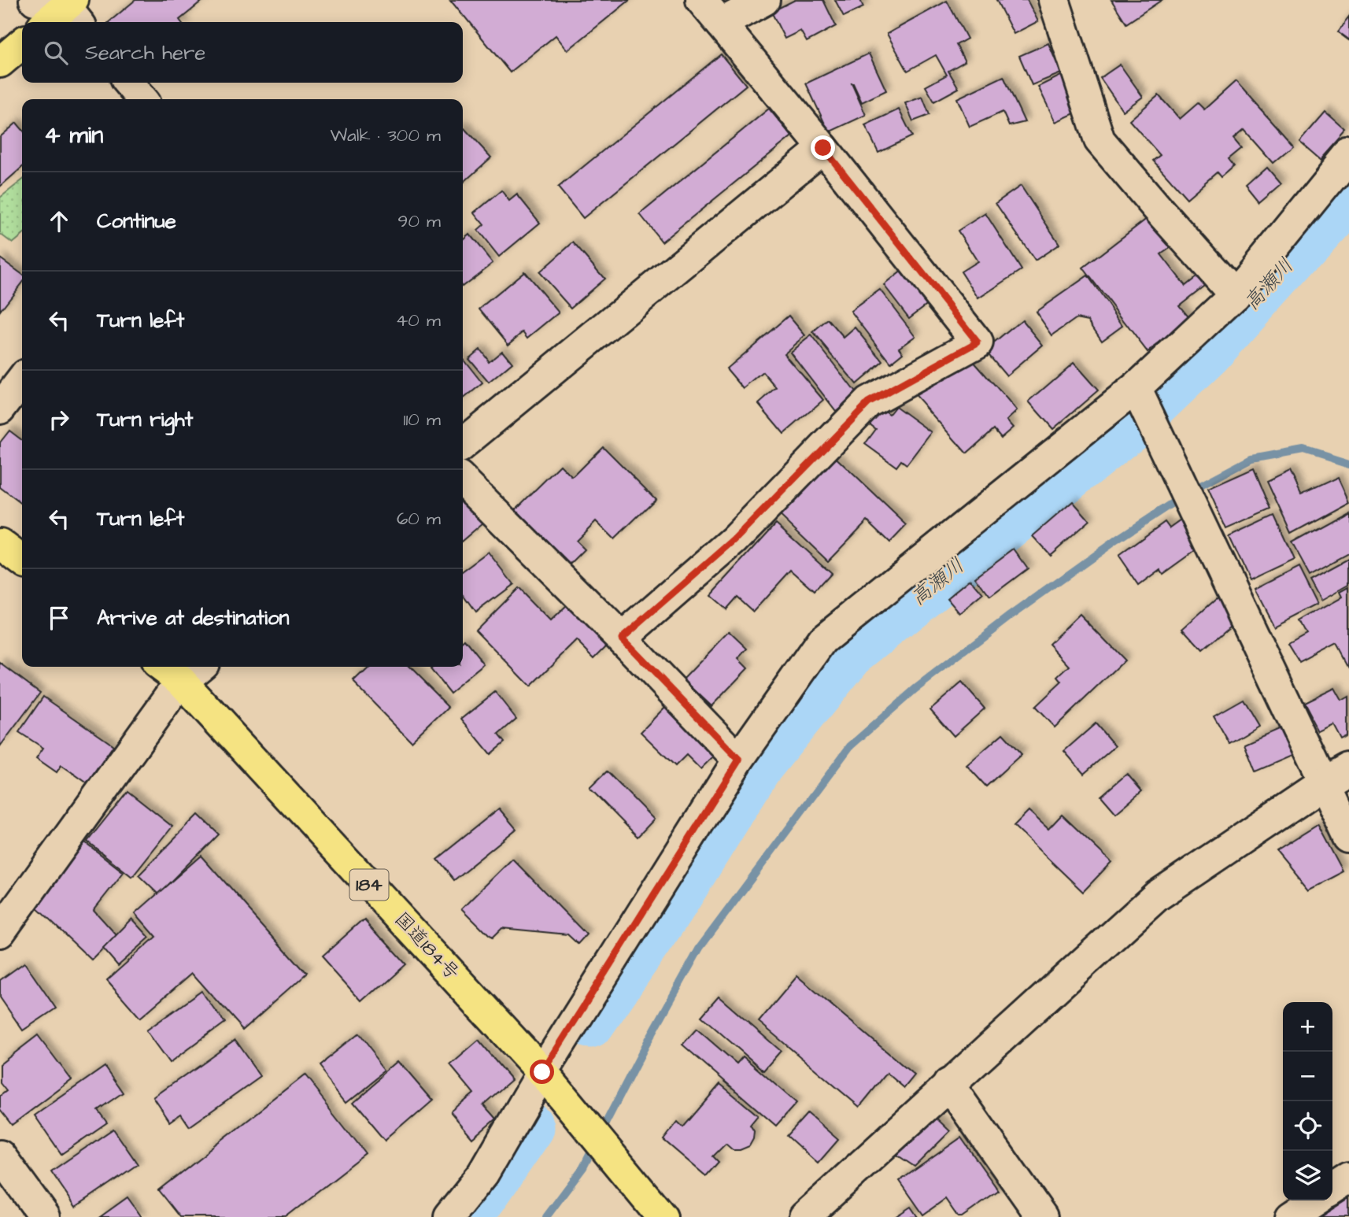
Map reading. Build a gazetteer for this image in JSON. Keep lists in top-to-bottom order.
{
  "streets": {
    "highway": ["184", "国道184号"]
  },
  "water": ["高瀬川"],
  "page": {
    "search": "Search here",
    "heading": ["4 min", "Walk · 300 m"],
    "list": [
      ["Continue", "90 m"],
      ["Turn left", "40 m"],
      ["Turn right", "110 m"],
      ["Turn left", "60 m"],
      "Arrive at destination"
    ],
    "map_buttons": ["+", "−"]
  }
}
